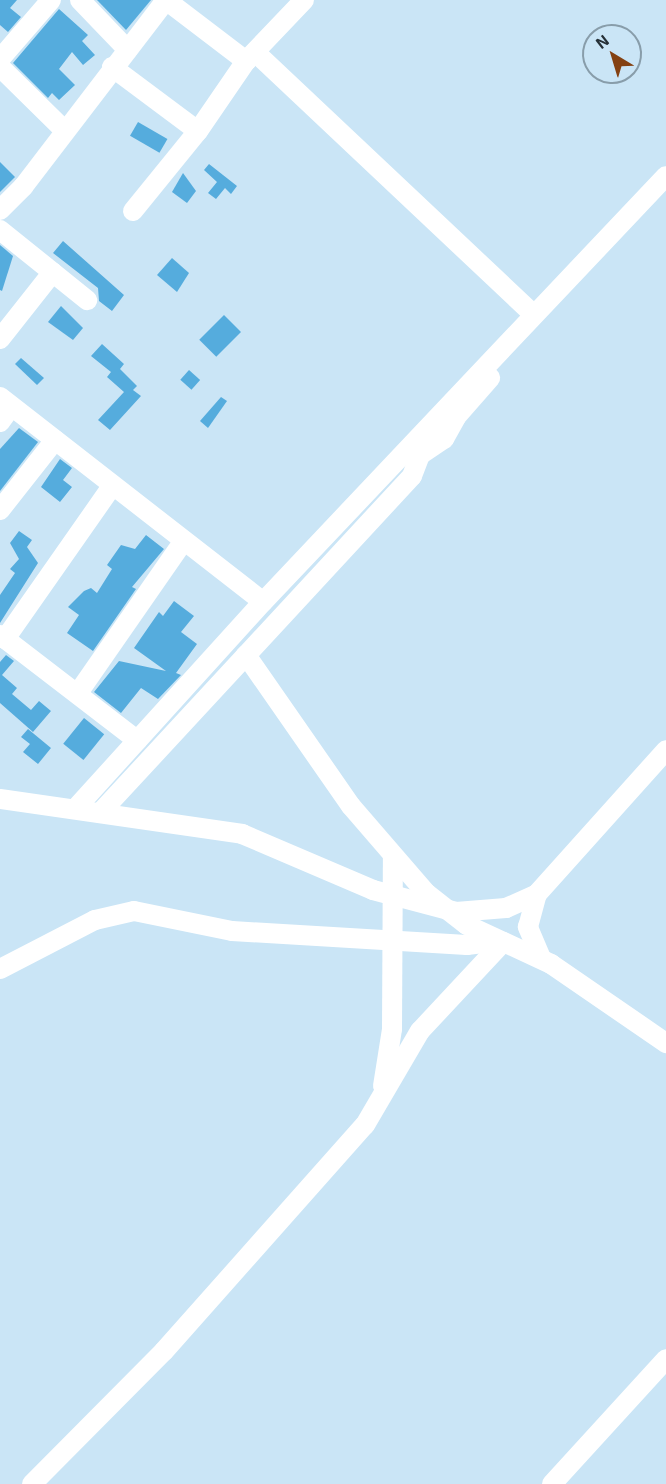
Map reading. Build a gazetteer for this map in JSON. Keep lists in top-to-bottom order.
{
  "north": "top left"
}
